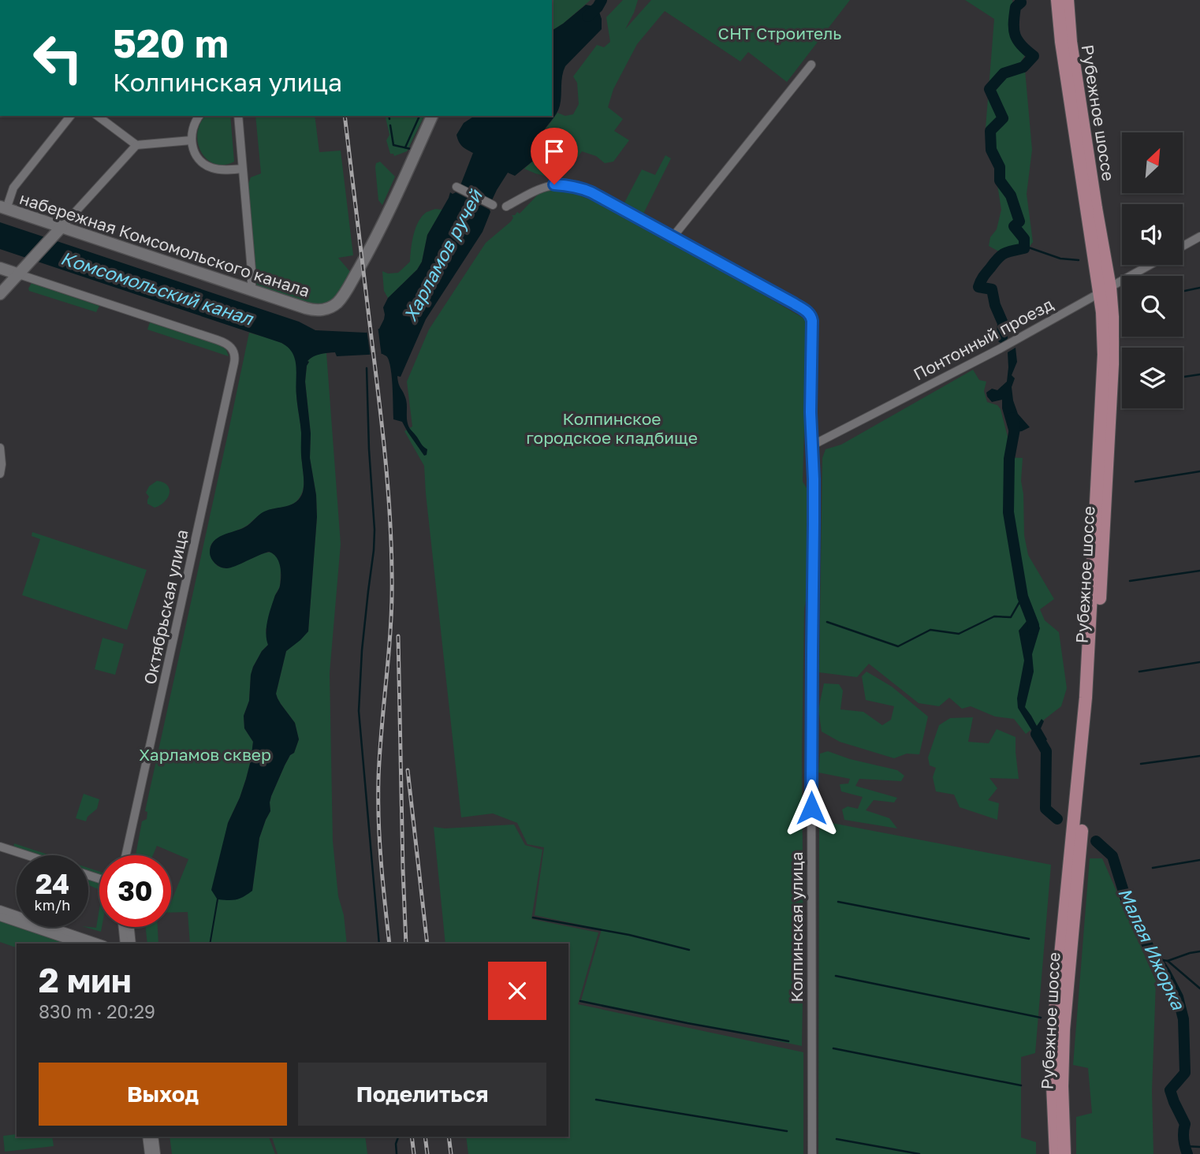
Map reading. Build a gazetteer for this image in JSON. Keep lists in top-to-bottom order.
{
  "streets": {
    "main road": ["Рубежное шоссе"],
    "street": [
      "набережная Комсомольского канала",
      "Понтонный проезд",
      "Октябрьская улица",
      "Колпинская улица"
    ]
  },
  "crossings": [
    ["Рубежное шоссе", "Понтонный проезд"],
    ["Понтонный проезд", "Колпинская улица"]
  ],
  "water": ["Харламов ручей", "Комсомольский канал", "Малая Ижорка"],
  "parks": ["СНТ Строитель", "Колпинское городское кладбище", "Харламов сквер"],
  "north": "top right",
  "page": {
    "turn": ["520 m", "Колпинская улица"],
    "speed": "24 km/h",
    "limit": "30",
    "heading": ["2 мин", "830 m · 20:29"],
    "buttons": ["Выход", "Поделиться"]
  }
}
